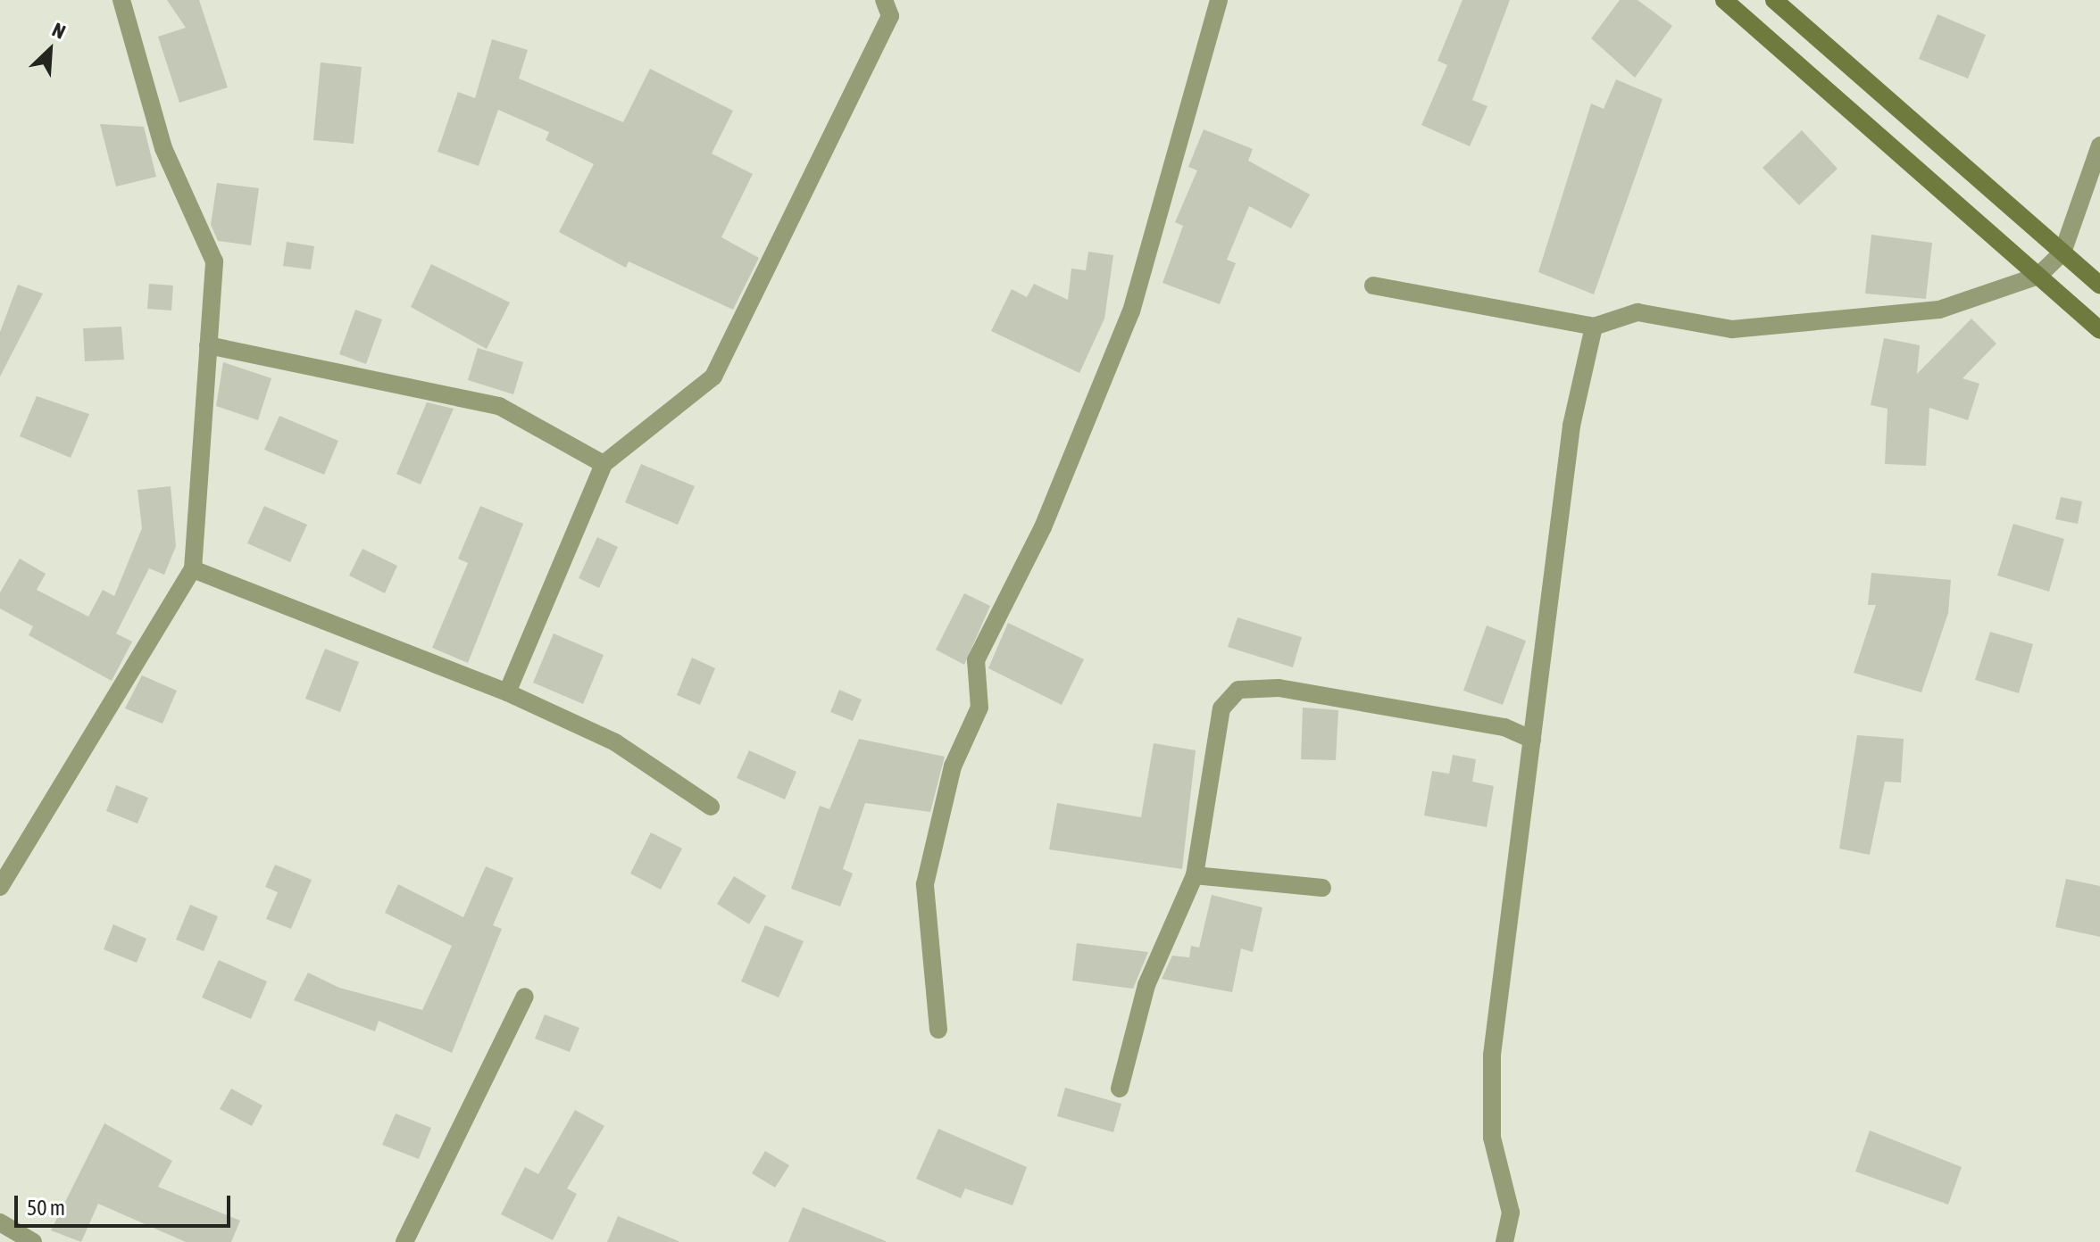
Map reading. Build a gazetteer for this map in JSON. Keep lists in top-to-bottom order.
{
  "scale_bar": "50 m",
  "north": "top right"
}
